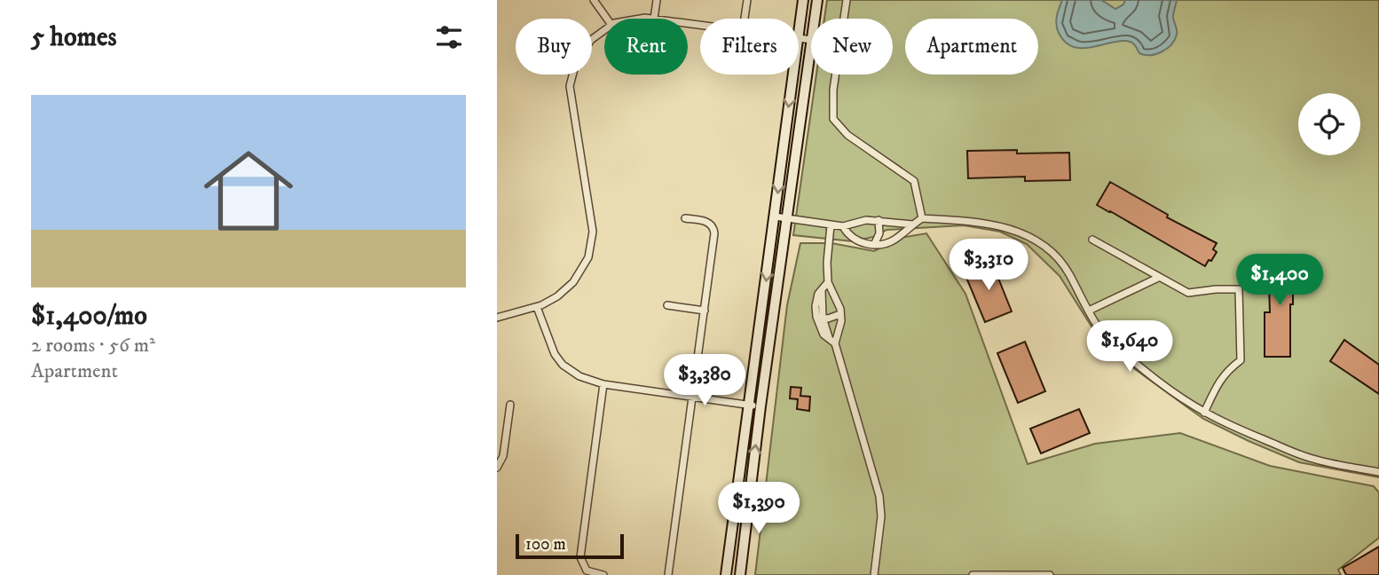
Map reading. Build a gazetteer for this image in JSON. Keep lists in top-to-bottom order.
{
  "scale_bar": "100 m",
  "page": {
    "heading": "5 homes",
    "chip": [
      "Buy",
      "Rent",
      "Filters",
      "New",
      "Apartment"
    ],
    "list": [
      {
        "name": "$1,400/mo",
        "note": "2 rooms · 56 m² · Apartment"
      }
    ],
    "price": [
      "$3,310",
      "$1,400",
      "$1,640",
      "$3,380",
      "$1,390"
    ],
    "scale": "100 m"
  }
}
